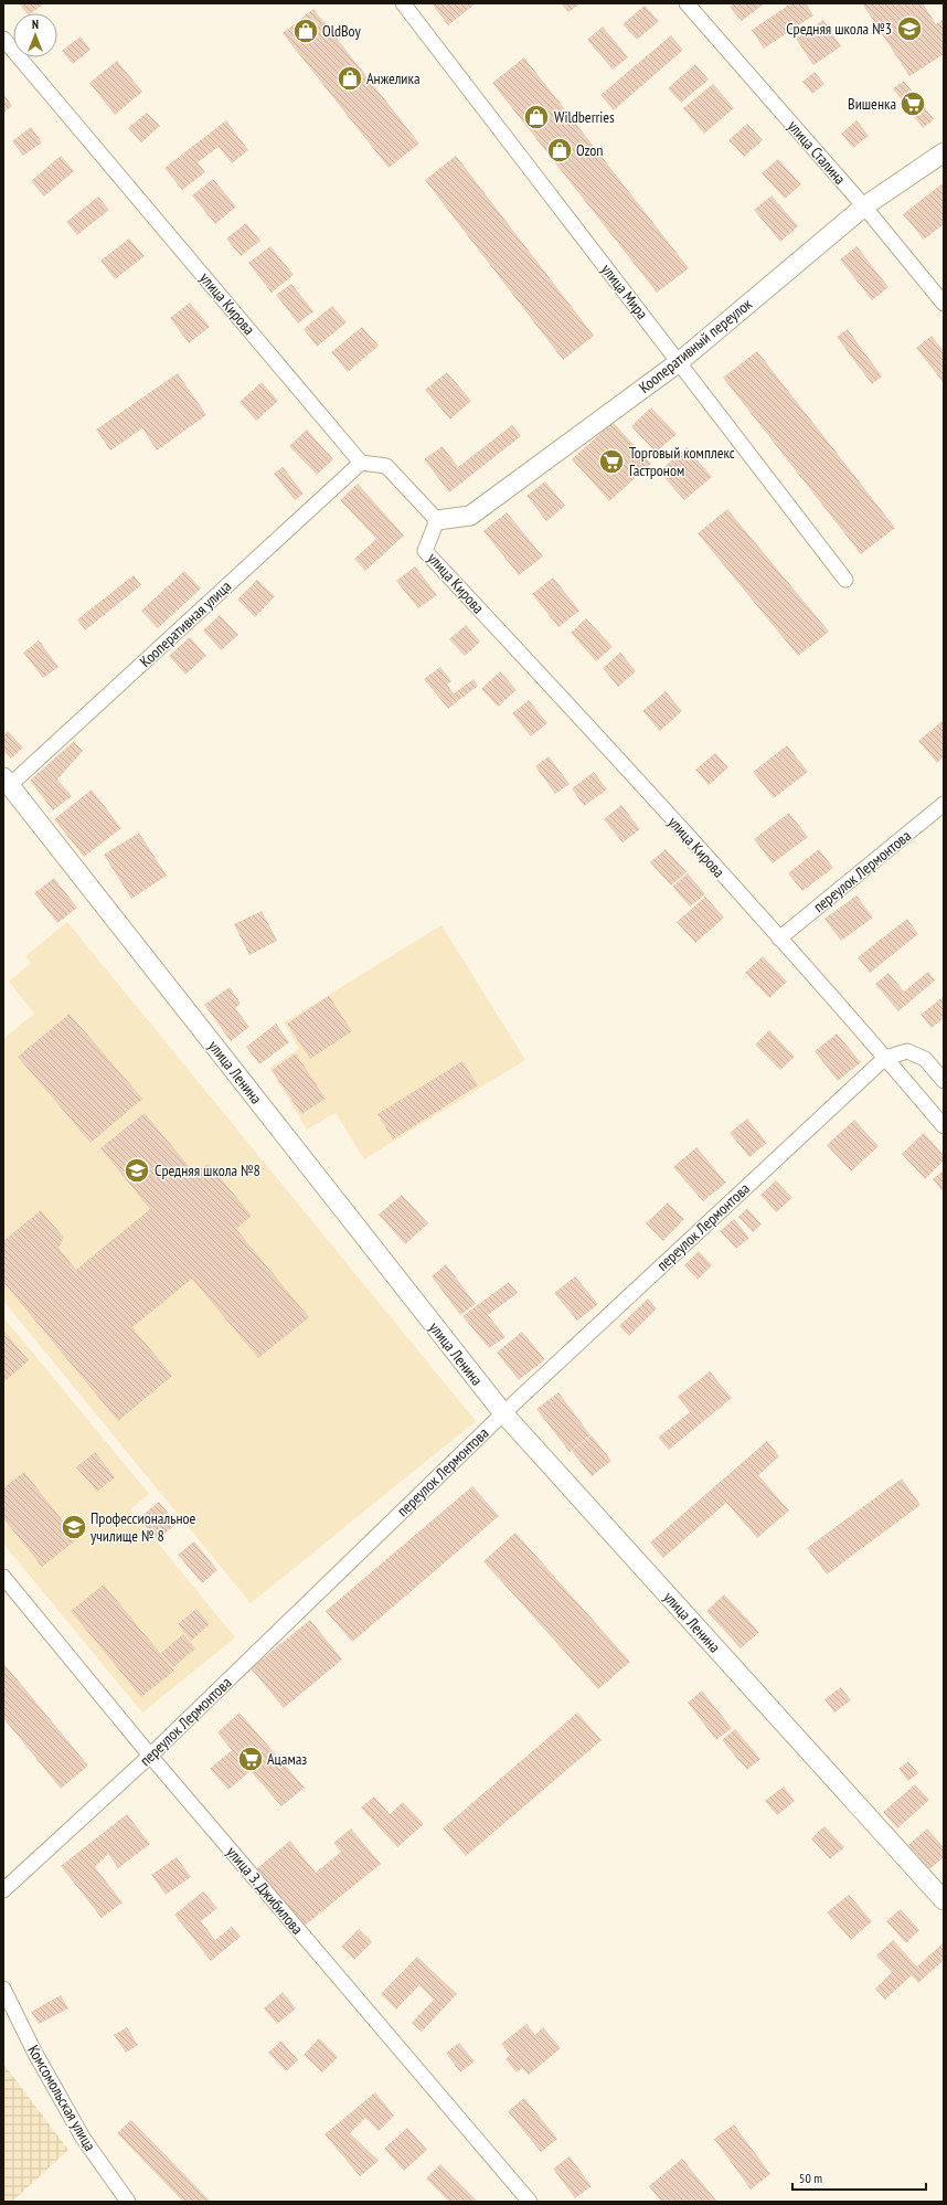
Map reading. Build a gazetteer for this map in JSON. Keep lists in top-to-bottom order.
{
  "streets": {
    "street": [
      "улица Сталина",
      "улица Мира",
      "улица Кирова",
      "Кооперативный переулок",
      "Кооперативная улица",
      "переулок Лермонтова",
      "улица Ленина",
      "улица З. Джибилова",
      "Комсомольская улица"
    ]
  },
  "crossings": [
    ["улица Сталина", "Кооперативный переулок"],
    ["улица Мира", "Кооперативный переулок"],
    ["улица Кирова", "Кооперативный переулок"],
    ["улица Кирова", "Кооперативная улица"],
    ["улица Кирова", "переулок Лермонтова"],
    ["Кооперативная улица", "улица Ленина"],
    ["переулок Лермонтова", "улица Ленина"],
    ["переулок Лермонтова", "улица З. Джибилова"]
  ],
  "places": {
    "school or university": ["Средняя школа №3", "Средняя школа №8", "Профессиональное училище № 8"],
    "shop": [
      "OldBoy",
      "Анжелика",
      "Wildberries",
      "Ozon"
    ],
    "supermarket": ["Вишенка", "Торговый комплекс Гастроном", "Ацамаз"]
  },
  "scale_bar": "50 m",
  "north": "top"
}
